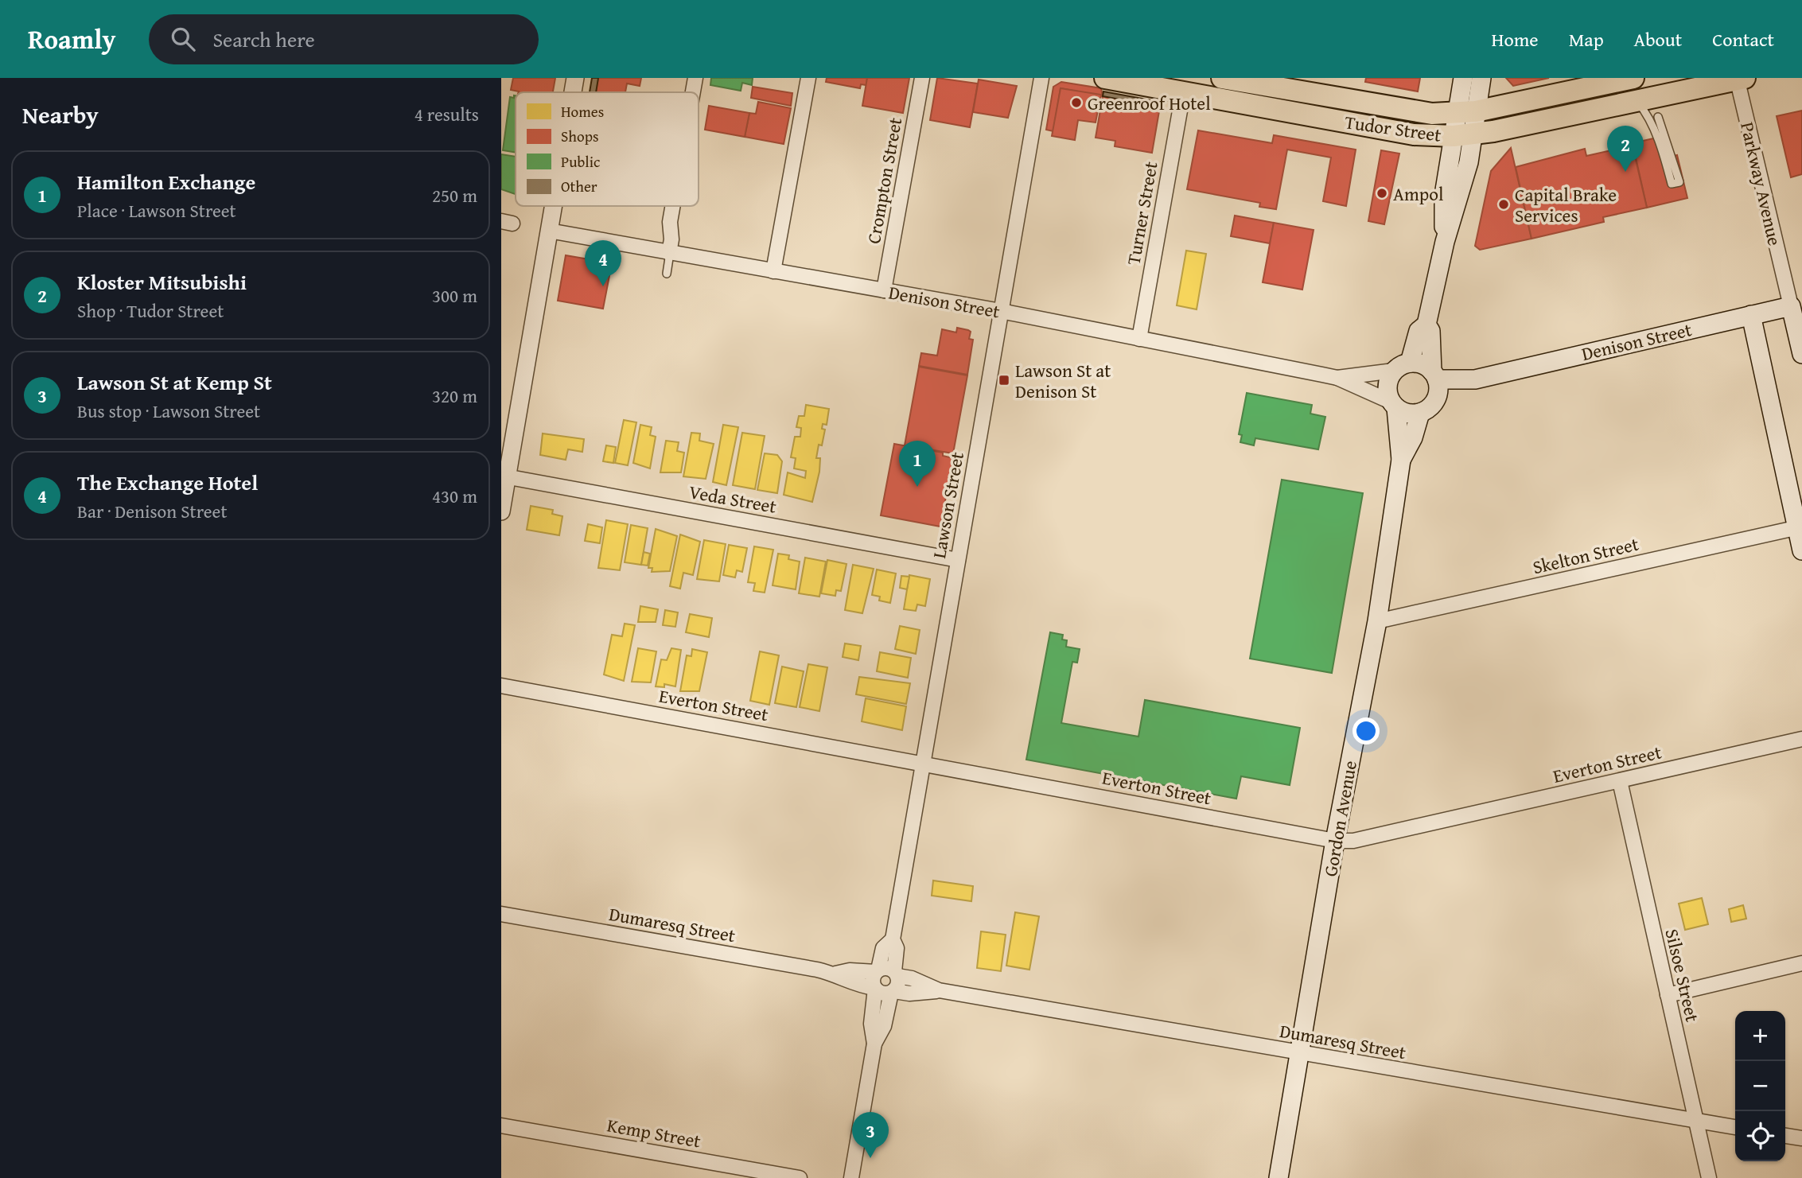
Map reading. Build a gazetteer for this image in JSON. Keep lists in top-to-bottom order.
{
  "streets": {
    "main road": [
      "Tudor Street",
      "Parkway Avenue",
      "Denison Street",
      "Gordon Avenue"
    ],
    "street": [
      "Crompton Street",
      "Turner Street",
      "Veda Street",
      "Lawson Street",
      "Skelton Street",
      "Everton Street",
      "Dumaresq Street",
      "Silsoe Street",
      "Kemp Street"
    ]
  },
  "crossings": [
    ["Tudor Street", "Parkway Avenue"],
    ["Tudor Street", "Turner Street"],
    ["Crompton Street", "Denison Street"],
    ["Parkway Avenue", "Denison Street"],
    ["Turner Street", "Denison Street"],
    ["Denison Street", "Lawson Street"],
    ["Denison Street", "Gordon Avenue"],
    ["Veda Street", "Lawson Street"],
    ["Lawson Street", "Everton Street"],
    ["Lawson Street", "Dumaresq Street"],
    ["Skelton Street", "Gordon Avenue"],
    ["Everton Street", "Gordon Avenue"],
    ["Everton Street", "Silsoe Street"],
    ["Gordon Avenue", "Dumaresq Street"],
    ["Dumaresq Street", "Silsoe Street"]
  ],
  "places": {
    "other": ["Greenroof Hotel", "Ampol", "Capital Brake Services"],
    "transit": ["Lawson St at Denison St"]
  },
  "legend": [
    "Homes",
    "Shops",
    "Public",
    "Other"
  ],
  "page": {
    "header": "Roamly",
    "search": "Search here",
    "nav": [
      "Home",
      "Map",
      "About",
      "Contact"
    ],
    "heading": ["Nearby", "4 results"],
    "pins": [
      "2",
      "4",
      "1",
      "3"
    ],
    "list": [
      {
        "mark": "1",
        "name": "Hamilton Exchange",
        "note": "Place · Lawson Street",
        "value": "250 m"
      },
      {
        "mark": "2",
        "name": "Kloster Mitsubishi",
        "note": "Shop · Tudor Street",
        "value": "300 m"
      },
      {
        "mark": "3",
        "name": "Lawson St at Kemp St",
        "note": "Bus stop · Lawson Street",
        "value": "320 m"
      },
      {
        "mark": "4",
        "name": "The Exchange Hotel",
        "note": "Bar · Denison Street",
        "value": "430 m"
      }
    ],
    "map_buttons": ["+", "−"]
  }
}
